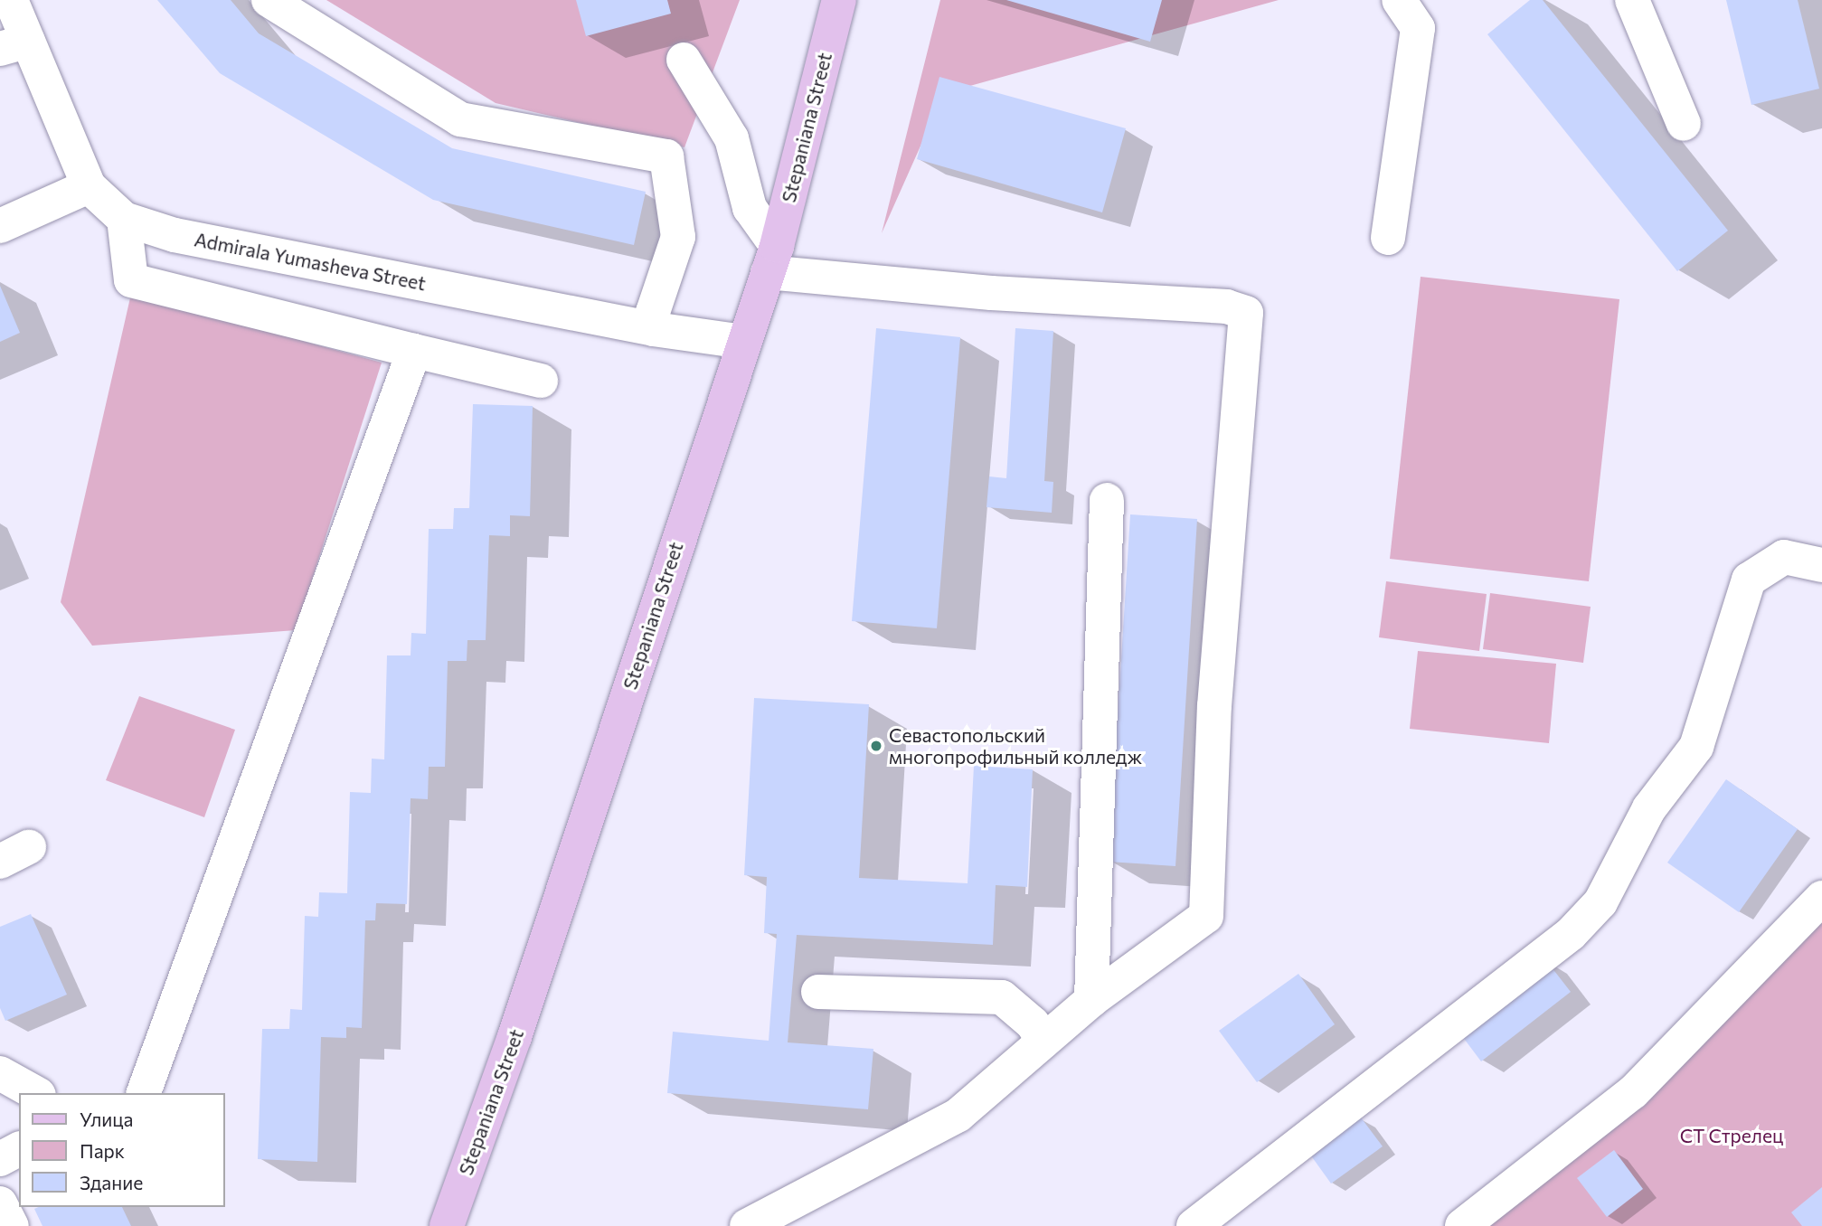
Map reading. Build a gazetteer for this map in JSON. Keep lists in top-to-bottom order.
{
  "streets": {
    "main road": ["Stepaniana Street"],
    "street": ["Admirala Yumasheva Street"]
  },
  "crossings": [
    ["Stepaniana Street", "Admirala Yumasheva Street"]
  ],
  "parks": ["СТ Стрелец"],
  "places": ["Севастопольский многопрофильный колледж"],
  "legend": ["Улица", "Парк", "Здание"]
}
